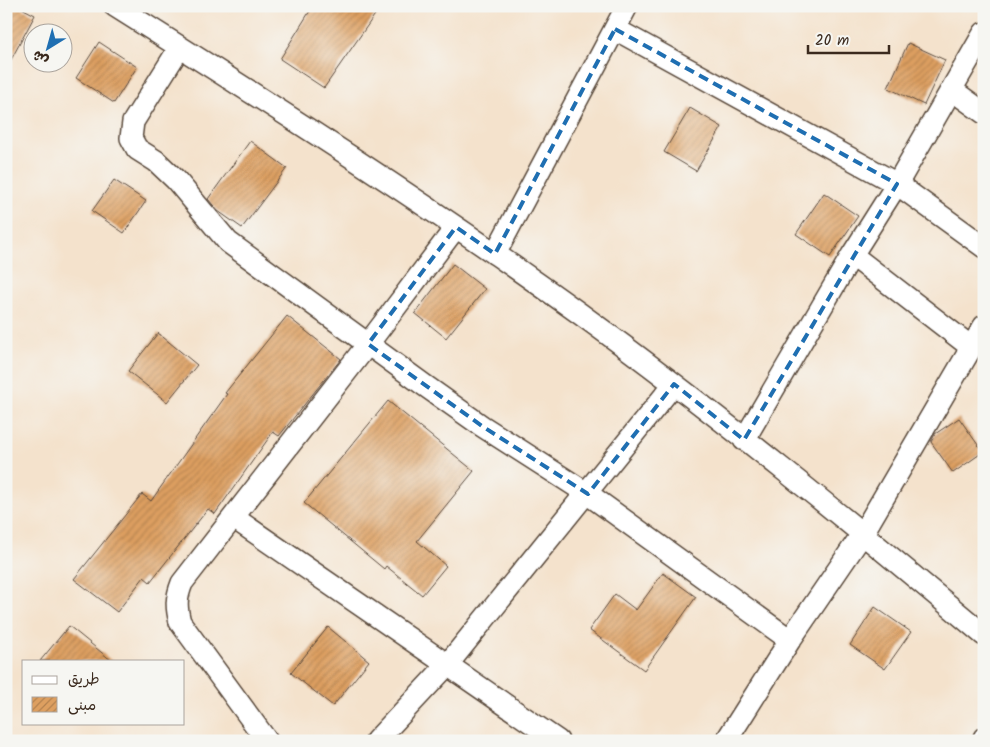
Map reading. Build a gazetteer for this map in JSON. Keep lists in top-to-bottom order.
{
  "legend": ["طريق", "مبنى"],
  "scale_bar": "20 m",
  "north": "bottom left"
}
